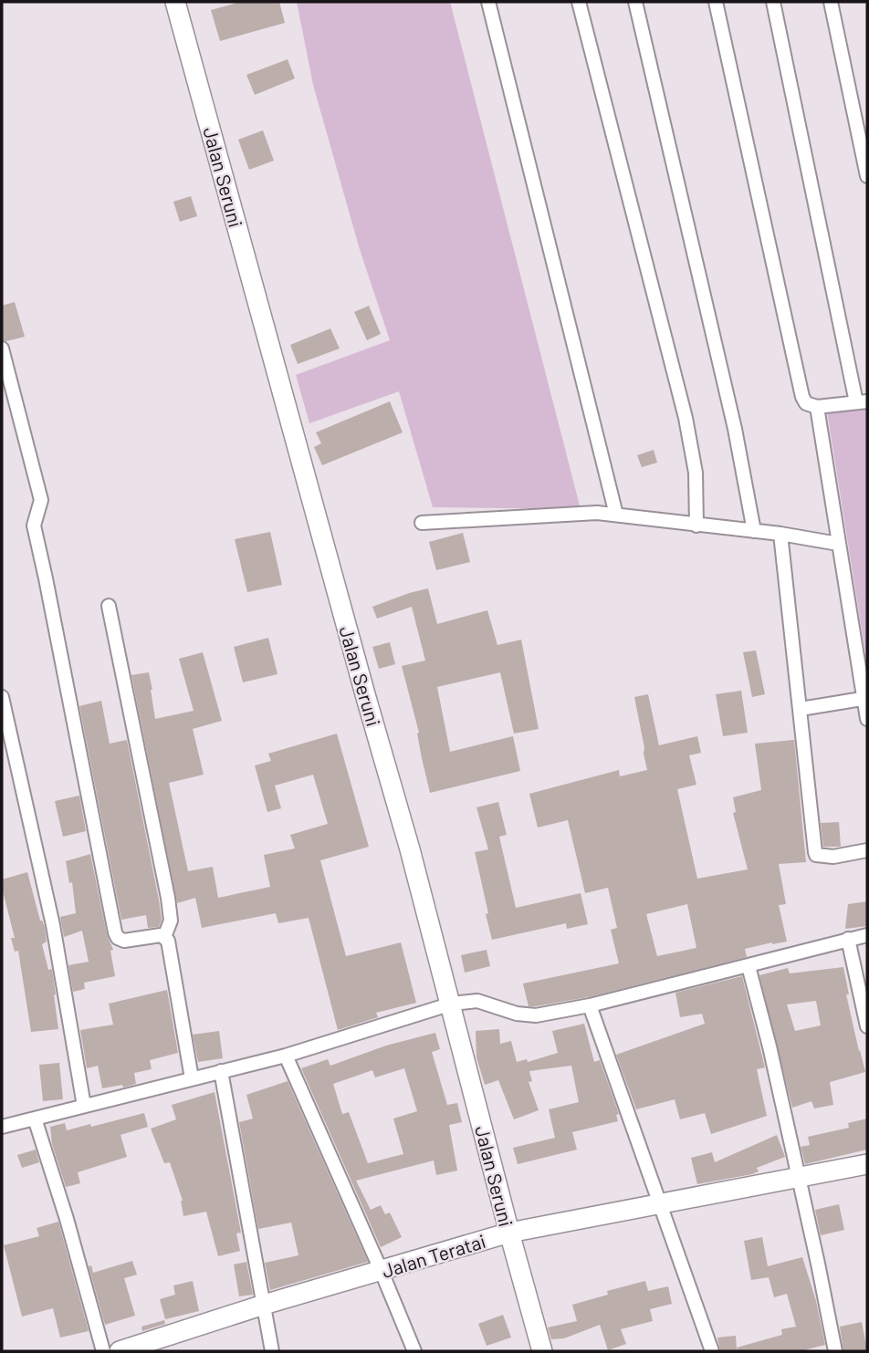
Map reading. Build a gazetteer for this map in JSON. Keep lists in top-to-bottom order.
{
  "streets": {
    "main road": ["Jalan Seruni", "Jalan Teratai"]
  },
  "crossings": [
    ["Jalan Seruni", "Jalan Teratai"]
  ]
}
